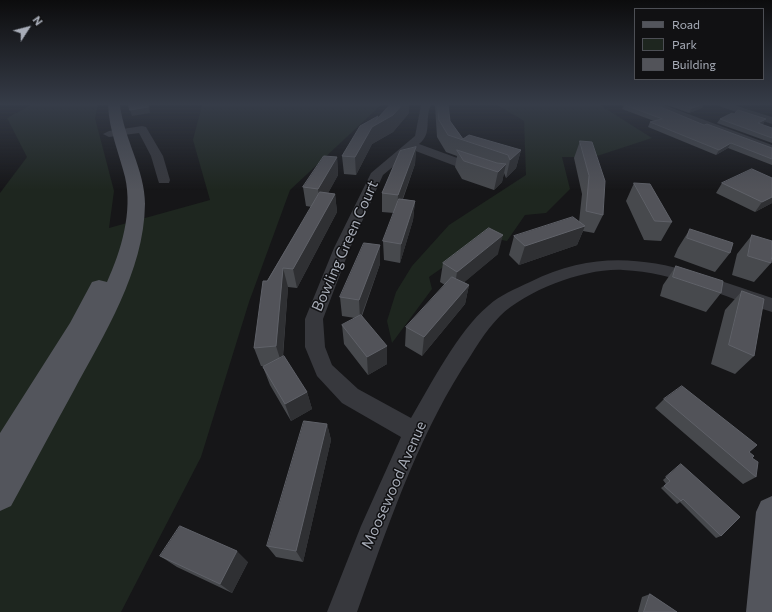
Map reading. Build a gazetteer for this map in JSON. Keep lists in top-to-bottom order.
{
  "streets": {
    "street": ["Bowling Green Court", "Moosewood Avenue"]
  },
  "crossings": [
    ["Bowling Green Court", "Moosewood Avenue"]
  ],
  "legend": ["Road", "Park", "Building"],
  "north": "top right"
}
